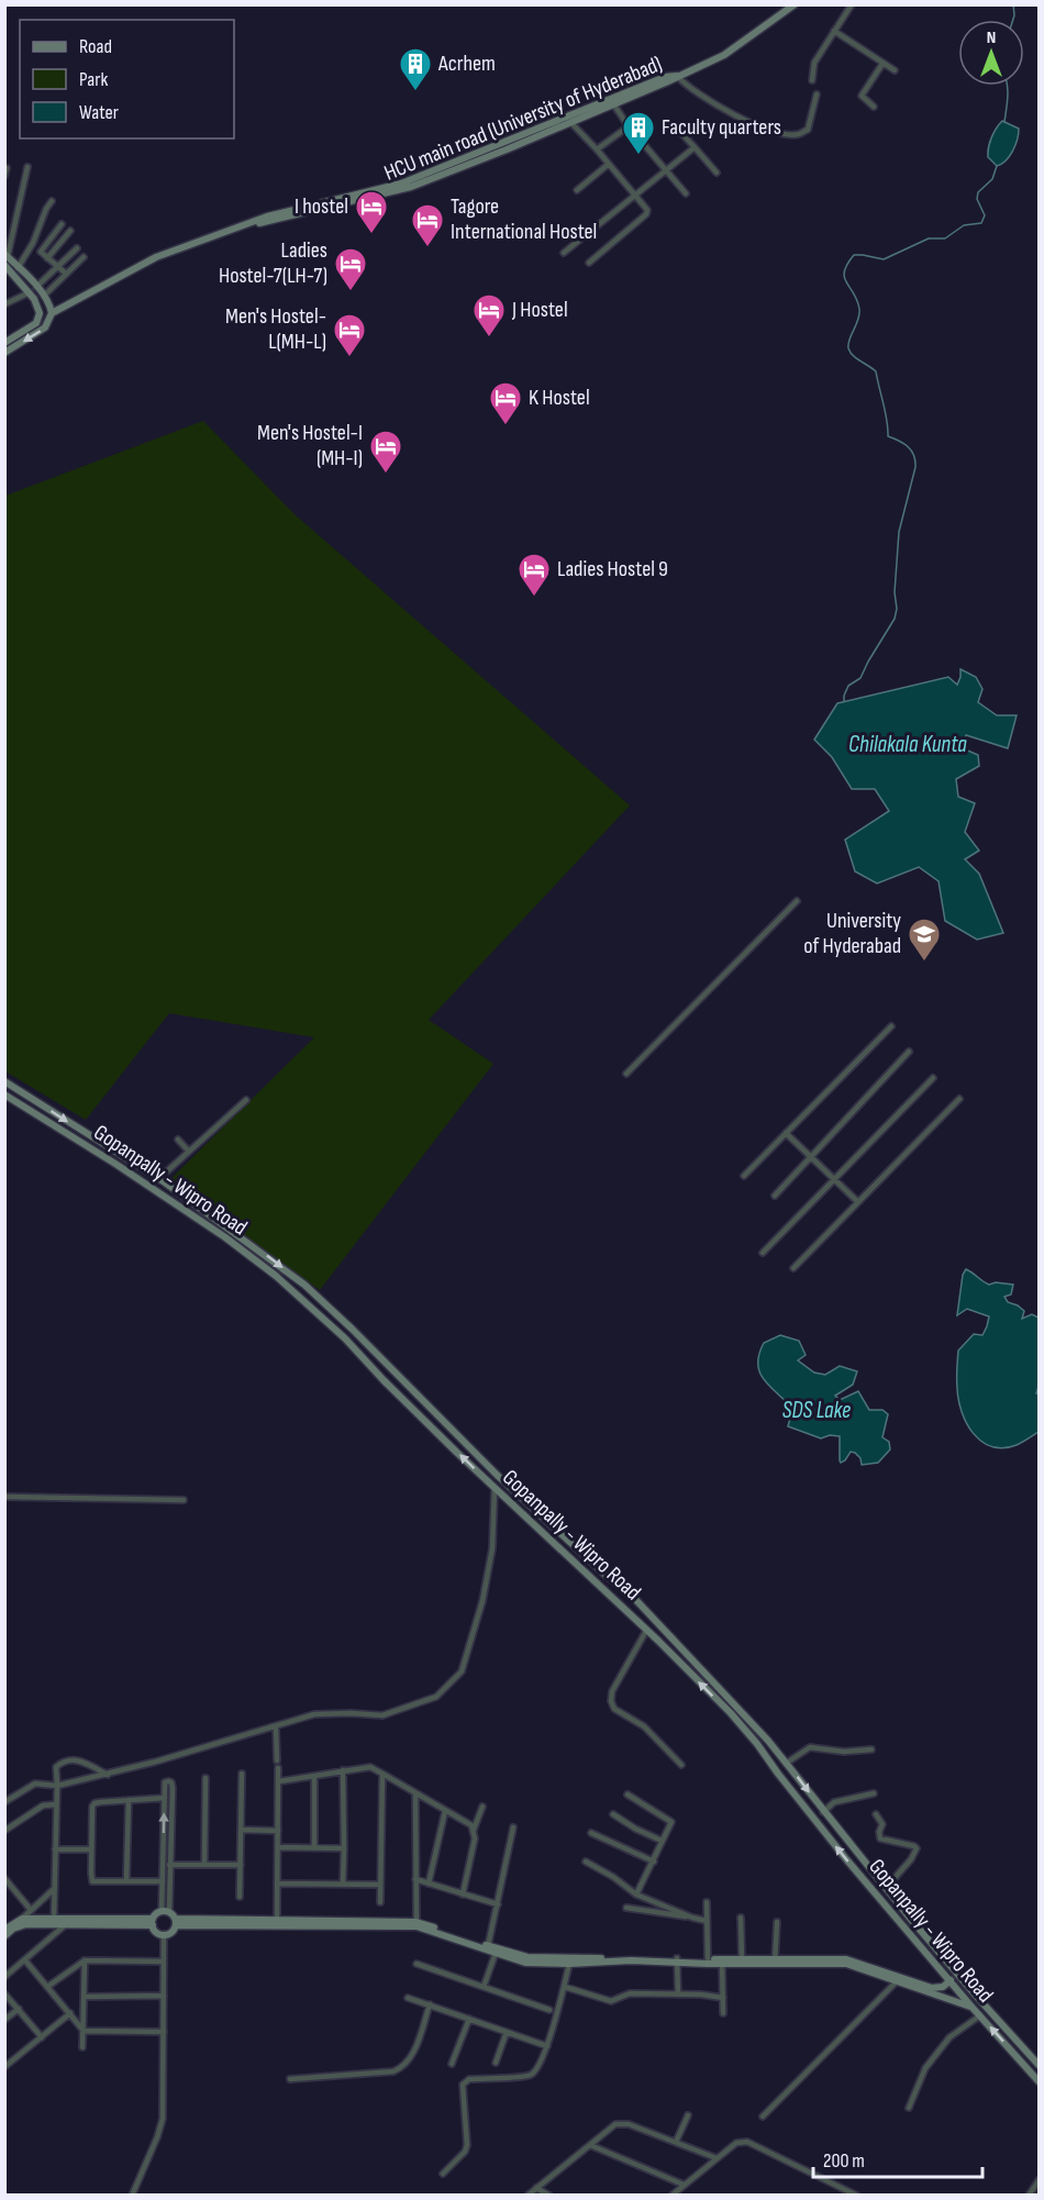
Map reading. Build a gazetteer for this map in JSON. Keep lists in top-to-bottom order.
{
  "streets": {
    "main road": ["HCU main road (University of Hyderabad)", "Gopanpally - Wipro Road"]
  },
  "water": ["Chilakala Kunta", "SDS Lake"],
  "places": {
    "building": ["Acrhem", "Faculty quarters"],
    "hotel": [
      "I hostel",
      "Tagore International Hostel",
      "Ladies Hostel-7(LH-7)",
      "J Hostel",
      "Men's Hostel- L(MH-L)",
      "K Hostel",
      "Men's Hostel-I (MH-I)",
      "Ladies Hostel 9"
    ],
    "school or university": ["University of Hyderabad"]
  },
  "legend": ["Road", "Park", "Water"],
  "scale_bar": "200 m",
  "north": "top"
}
